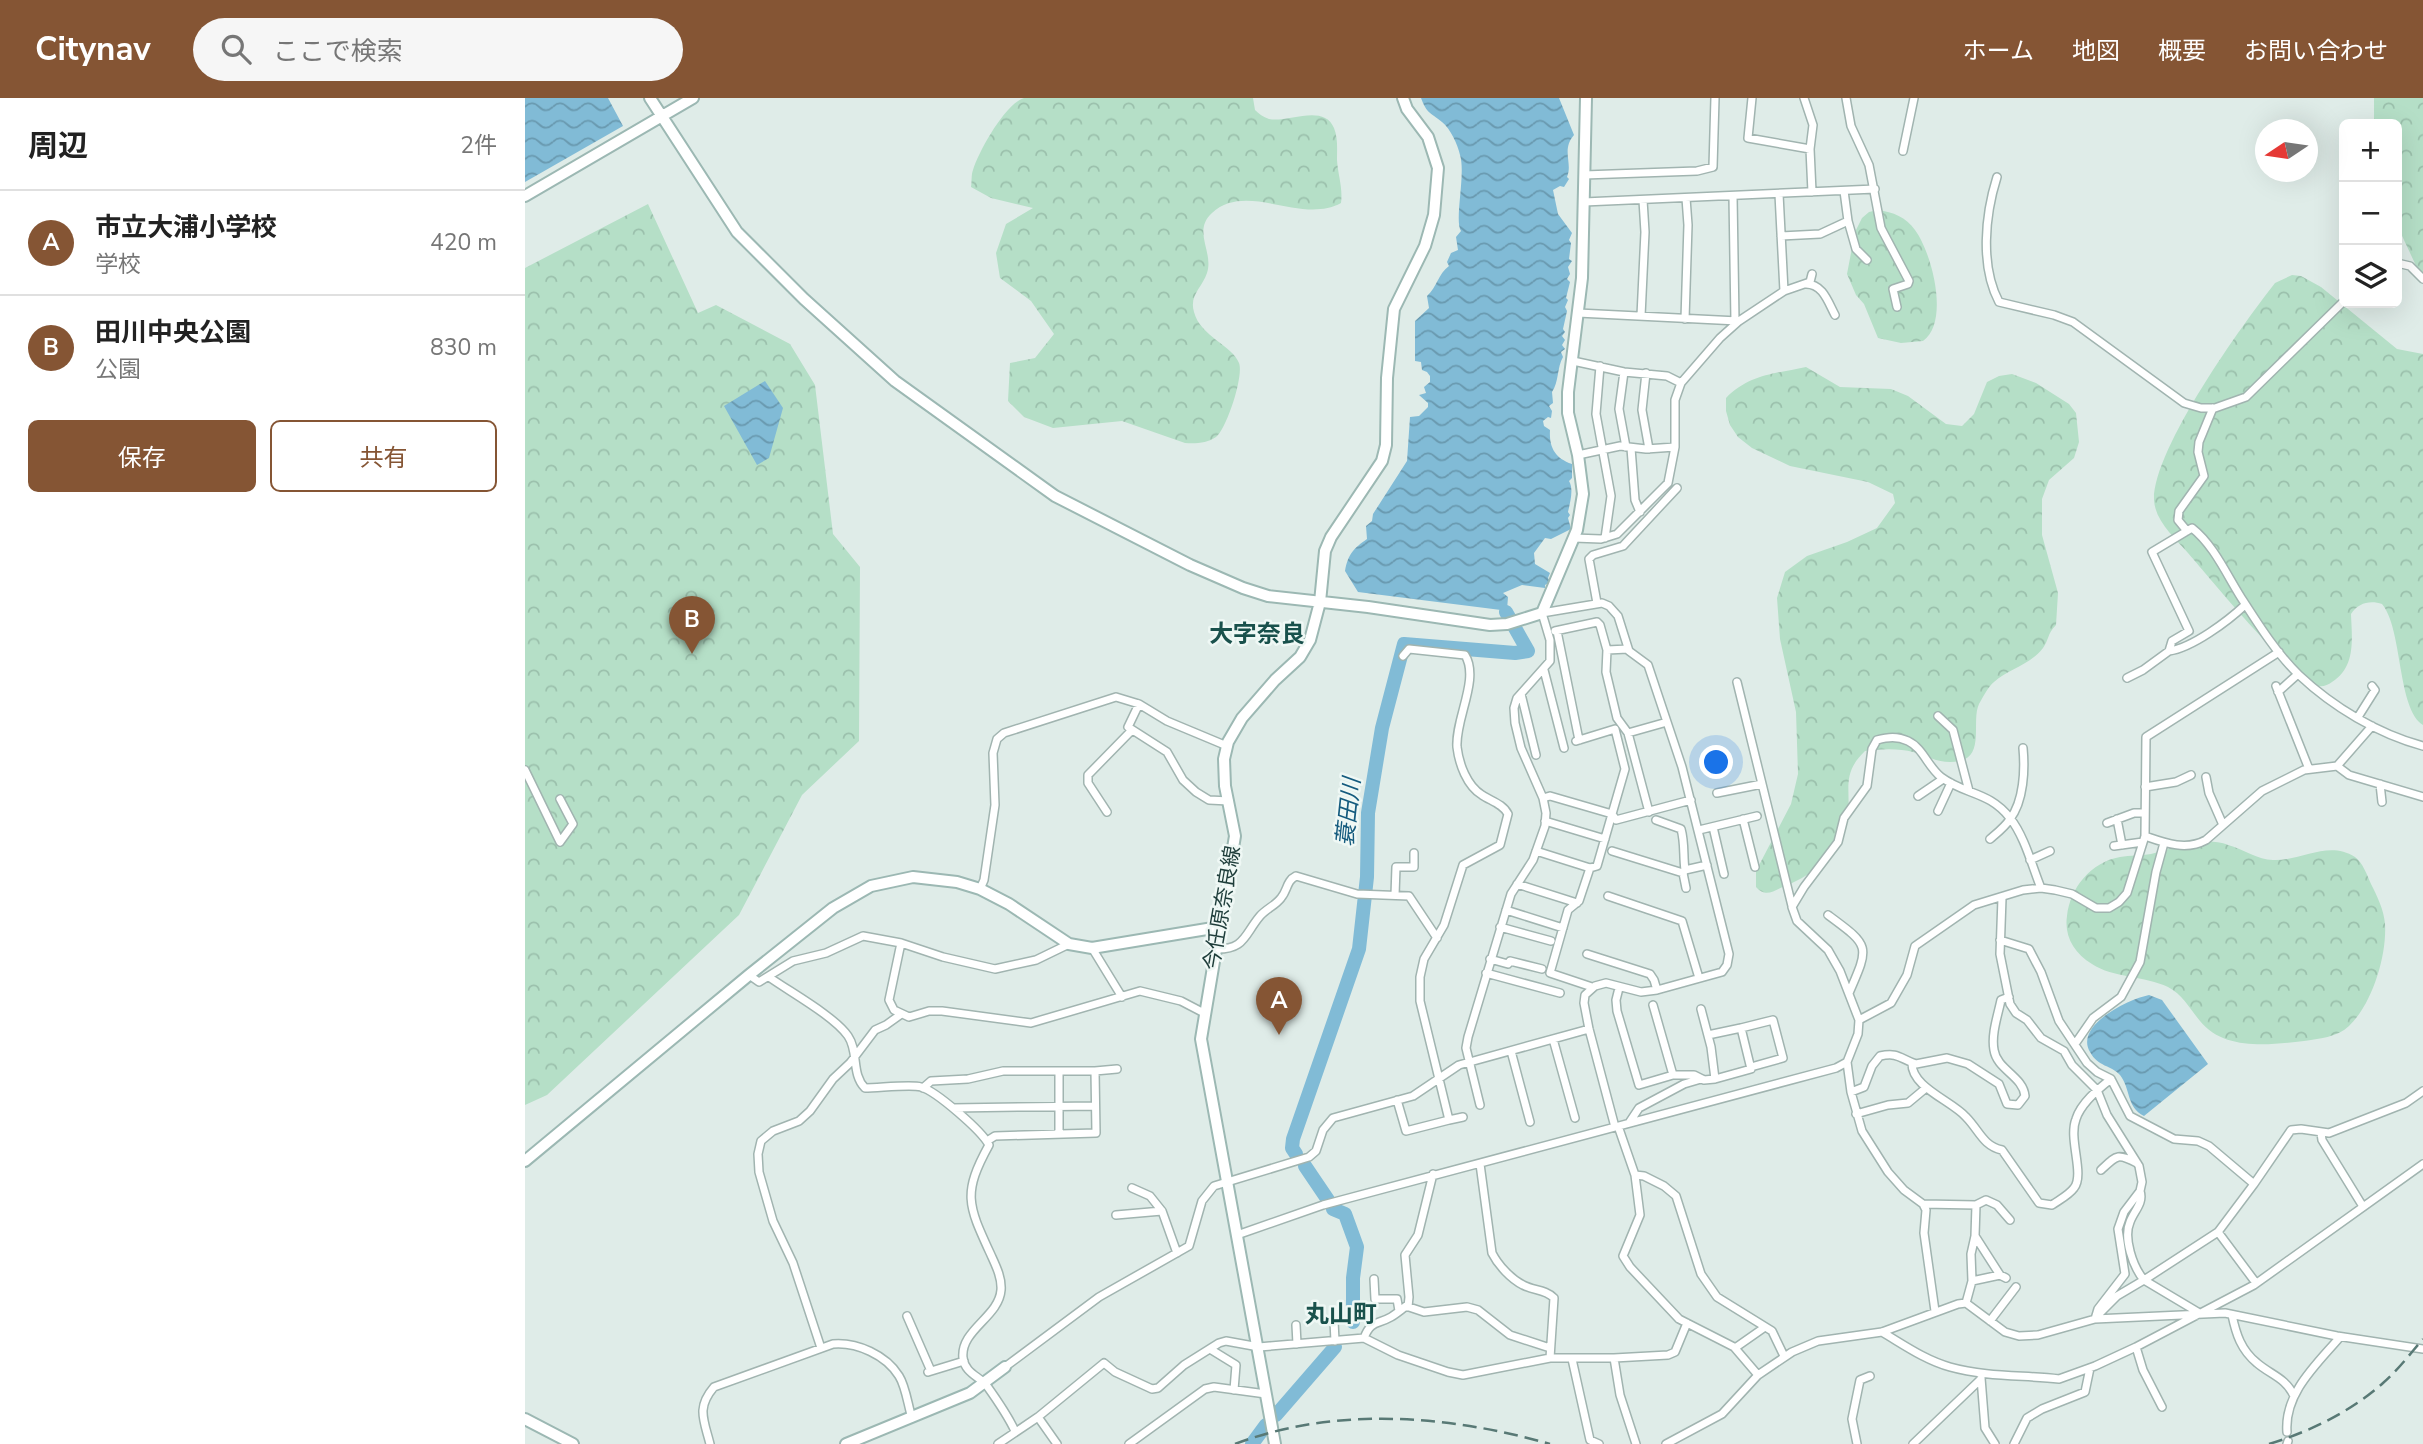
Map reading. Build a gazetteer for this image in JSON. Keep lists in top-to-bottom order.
{
  "streets": {
    "street": ["今任原奈良線"]
  },
  "districts": ["大字奈良", "丸山町"],
  "water": ["蓑田川"],
  "north": "left",
  "page": {
    "header": "Citynav",
    "search": "ここで検索",
    "nav": [
      "ホーム",
      "地図",
      "概要",
      "お問い合わせ"
    ],
    "heading": ["周辺", "2件"],
    "map_buttons": ["+", "−"],
    "list": [
      {
        "mark": "A",
        "name": "市立大浦小学校",
        "note": "学校",
        "value": "420 m"
      },
      {
        "mark": "B",
        "name": "田川中央公園",
        "note": "公園",
        "value": "830 m"
      }
    ],
    "buttons": ["保存", "共有"],
    "pins": ["B", "A"]
  }
}
